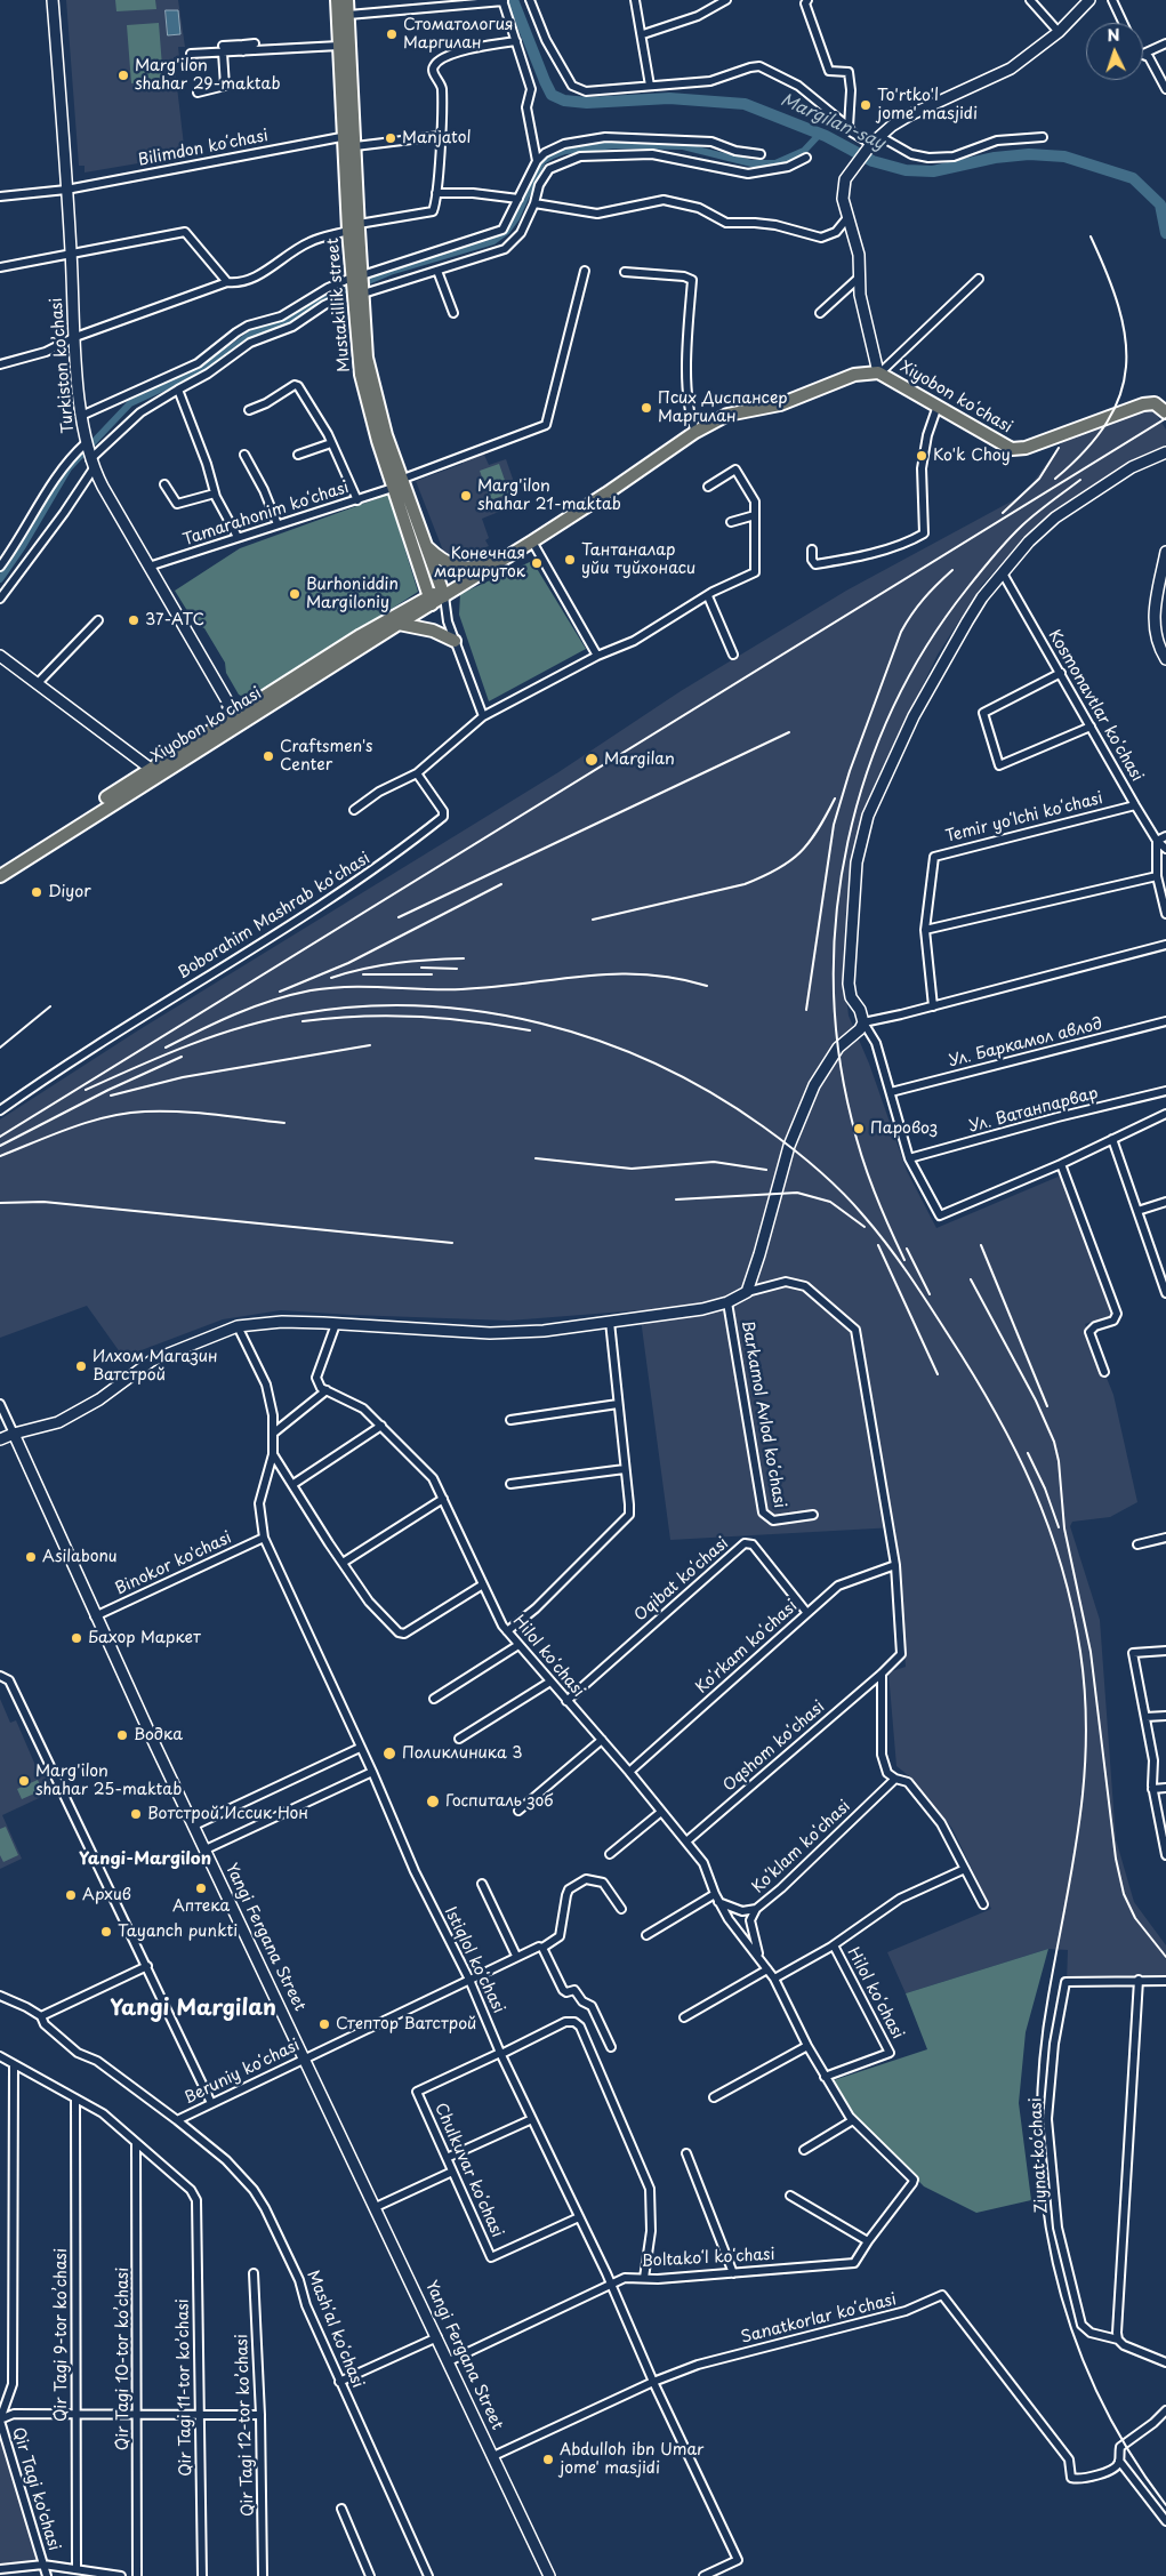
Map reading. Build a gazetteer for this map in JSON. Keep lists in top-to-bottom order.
{
  "streets": {
    "main road": ["Mustakillik street", "Xiyobon koʻchasi"],
    "street": [
      "Bilimdon koʻchasi",
      "Turkiston ko’chasi",
      "Tamarahonim koʻchasi",
      "Kosmonavtlar koʻchasi",
      "Temir yoʻlchi koʻchasi",
      "Boborahim Mashrab koʻchasi",
      "Ул. Баркамол авлод",
      "Ул. Ватанпарвар",
      "Barkamol Аvlod koʻchasi",
      "Binokor ko'chasi",
      "Oqibat koʻchasi",
      "Koʻrkam koʻchasi",
      "Hilol koʻchasi",
      "Oqshom koʻchasi",
      "Koʻklam koʻchasi",
      "Yangi Fergana Street",
      "Istiqlol koʻchasi",
      "Beruniy koʻchasi",
      "Ziynat koʻchasi",
      "Chulkuvar koʻchasi",
      "Boltakoʻl koʻchasi",
      "Sanatkorlar koʻchasi",
      "Mashʻal koʻchasi",
      "Qir Tagi 9-tor koʼchasi",
      "Qir Tagi 10-tor koʼchasi",
      "Qir Tagi 11-tor koʼchasi",
      "Qir Tagi 12-tor koʼchasi",
      "Qir Tagi ko'chasi"
    ]
  },
  "crossings": [
    ["Bilimdon koʻchasi", "Mustakillik street"],
    ["Bilimdon koʻchasi", "Turkiston ko’chasi"],
    ["Mustakillik street", "Xiyobon koʻchasi"],
    ["Mustakillik street", "Tamarahonim koʻchasi"],
    ["Turkiston ko’chasi", "Xiyobon koʻchasi"],
    ["Turkiston ko’chasi", "Tamarahonim koʻchasi"],
    ["Kosmonavtlar koʻchasi", "Temir yoʻlchi koʻchasi"],
    ["Binokor ko'chasi", "Yangi Fergana Street"],
    ["Binokor ko'chasi", "Istiqlol koʻchasi"],
    ["Oqibat koʻchasi", "Koʻrkam koʻchasi"],
    ["Oqibat koʻchasi", "Hilol koʻchasi"],
    ["Koʻrkam koʻchasi", "Hilol koʻchasi"],
    ["Koʻrkam koʻchasi", "Oqshom koʻchasi"],
    ["Hilol koʻchasi", "Oqshom koʻchasi"],
    ["Hilol koʻchasi", "Koʻklam koʻchasi"],
    ["Hilol koʻchasi", "Boltakoʻl koʻchasi"],
    ["Yangi Fergana Street", "Beruniy koʻchasi"],
    ["Yangi Fergana Street", "Boltakoʻl koʻchasi"],
    ["Yangi Fergana Street", "Sanatkorlar koʻchasi"],
    ["Istiqlol koʻchasi", "Beruniy koʻchasi"],
    ["Istiqlol koʻchasi", "Chulkuvar koʻchasi"],
    ["Istiqlol koʻchasi", "Boltakoʻl koʻchasi"],
    ["Istiqlol koʻchasi", "Sanatkorlar koʻchasi"],
    ["Beruniy koʻchasi", "Mashʻal koʻchasi"],
    ["Qir Tagi 10-tor koʼchasi", "Qir Tagi 11-tor koʼchasi"]
  ],
  "districts": ["Yangi-Margilon", "Yangi Margilan"],
  "water": ["Margilan-say"],
  "places": [
    "Стоматология Маргилан",
    "Marg'ilon shahar 29-maktab",
    "To'rtko'l jome' masjidi",
    "Manjatol",
    "Псих Диспансер Маргилан",
    "Ko'k Choy",
    "Marg'ilon shahar 21-maktab",
    "Тантаналар уйи туйхонаси",
    "Конечная маршруток",
    "Burhoniddin Margiloniy",
    "37-АТС",
    "Craftsmen's Center",
    "Margilan",
    "Diyor",
    "Паровоз",
    "Илхом Магазин Ватстрой",
    "Asilabonu",
    "Бахор Маркет",
    "Водка",
    "Поликлиника 3",
    "Marg'ilon shahar 25-maktab",
    "Госпиталь зоб",
    "Вотстрой Иссик Нон",
    "Аптека",
    "Архив",
    "Tayanch punkti",
    "Стептор Ватстрой",
    "Abdulloh ibn Umar jome' masjidi"
  ],
  "north": "top"
}
